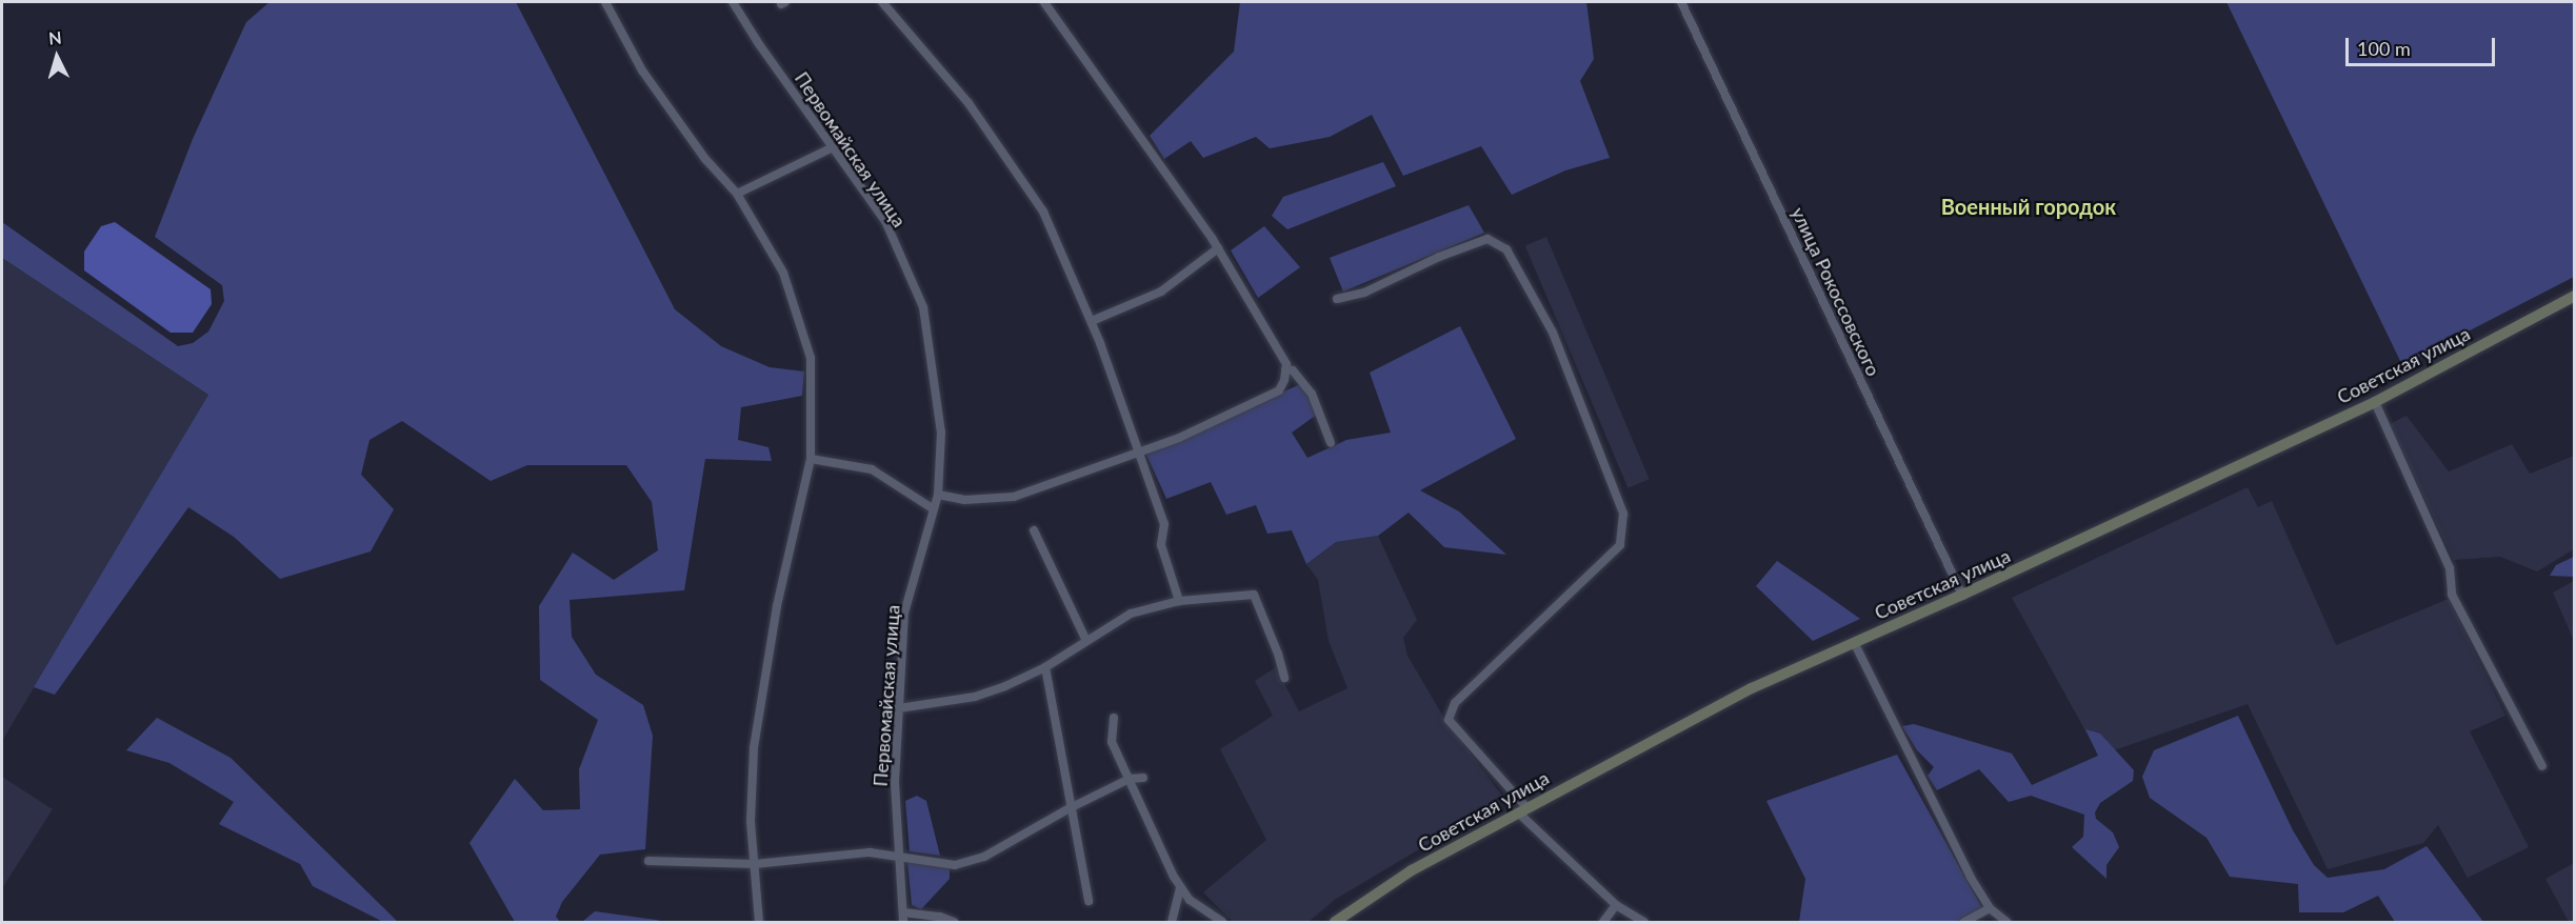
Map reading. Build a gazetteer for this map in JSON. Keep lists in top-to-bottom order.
{
  "streets": {
    "main road": ["Советская улица"],
    "street": ["Первомайская улица", "улица Рокоссовского"]
  },
  "crossings": [
    ["улица Рокоссовского", "Советская улица"]
  ],
  "districts": ["Военный городок"],
  "scale_bar": "100 m",
  "north": "top"
}
